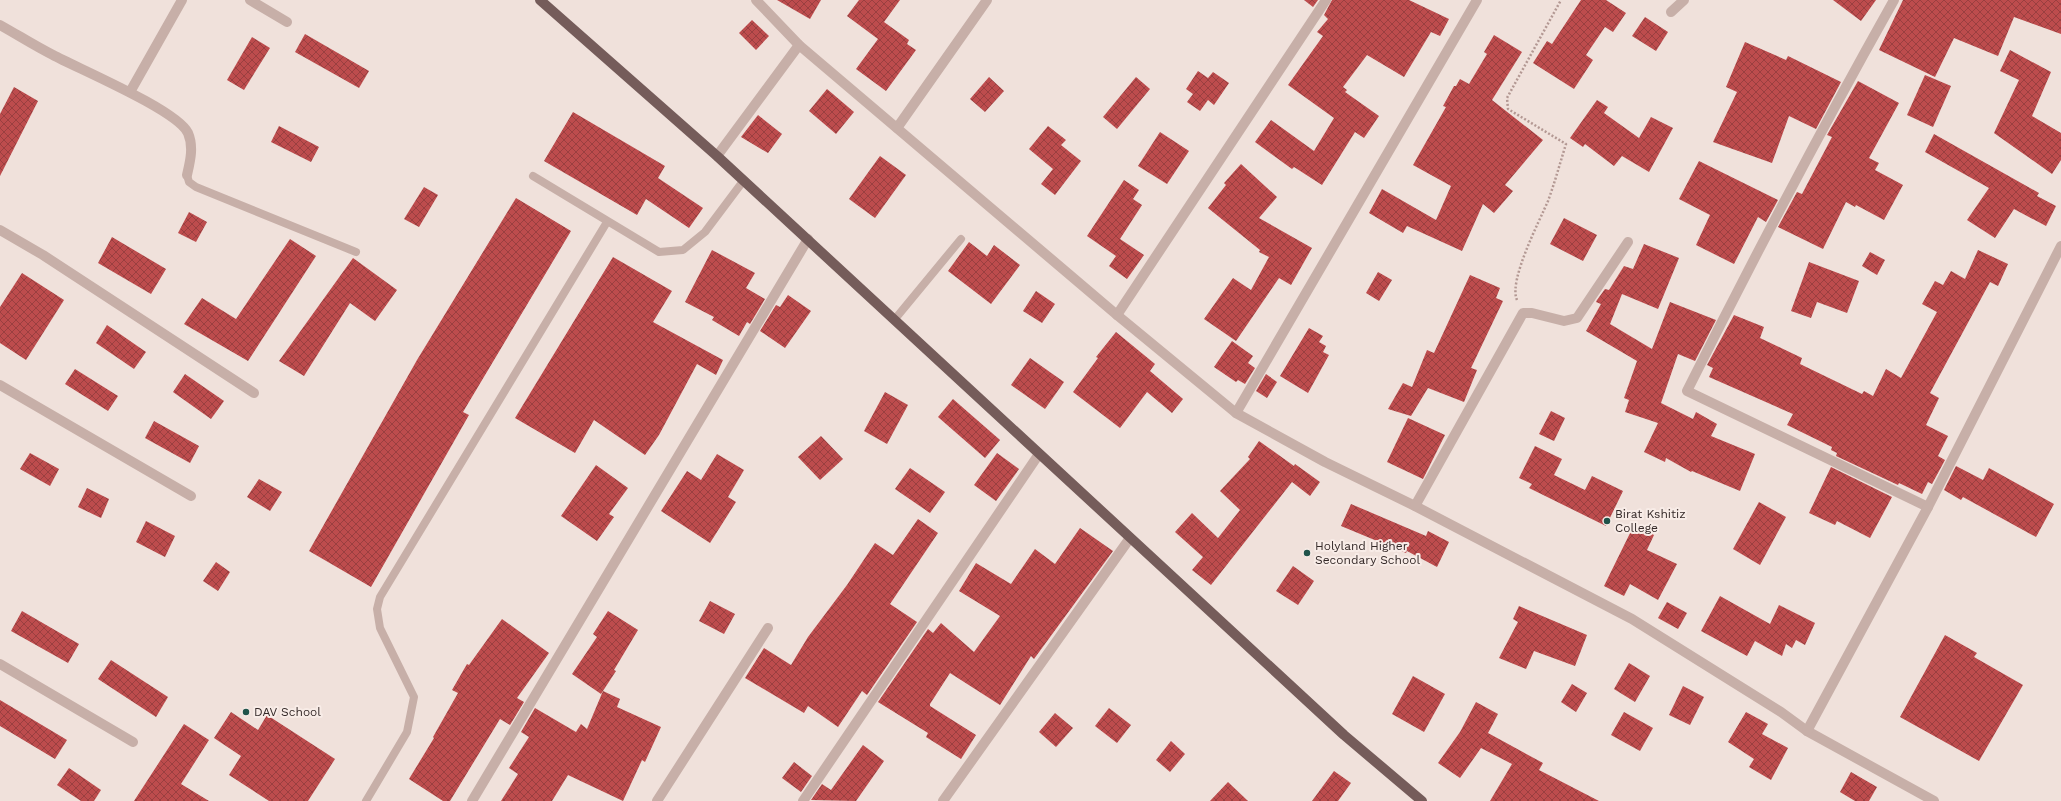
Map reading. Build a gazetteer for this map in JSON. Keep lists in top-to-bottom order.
{
  "places": ["Birat Kshitiz College", "Holyland Higher Secondary School", "DAV School"]
}
